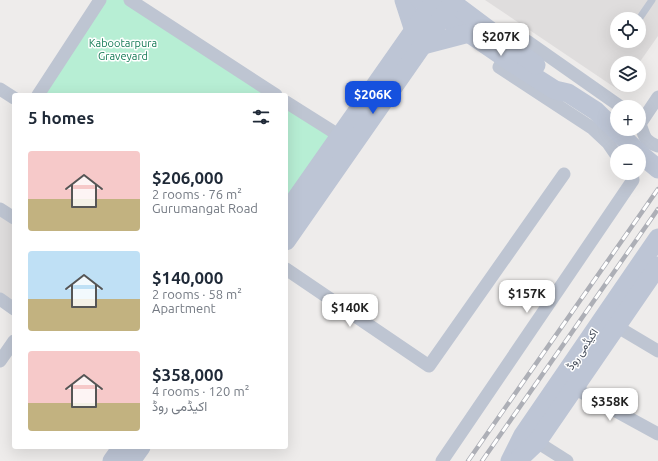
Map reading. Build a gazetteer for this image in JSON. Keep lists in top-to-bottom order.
{
  "streets": {
    "street": ["اکیڈمی روڈ"]
  },
  "parks": ["Kabootarpura Graveyard"],
  "page": {
    "map_buttons": ["+", "−"],
    "price": [
      "$207K",
      "$206K",
      "$157K",
      "$140K",
      "$358K"
    ],
    "heading": "5 homes",
    "list": [
      {
        "name": "$206,000",
        "note": "2 rooms · 76 m² · Gurumangat Road"
      },
      {
        "name": "$140,000",
        "note": "2 rooms · 58 m² · Apartment"
      },
      {
        "name": "$358,000",
        "note": "4 rooms · 120 m² · اکیڈمی روڈ"
      }
    ]
  }
}
